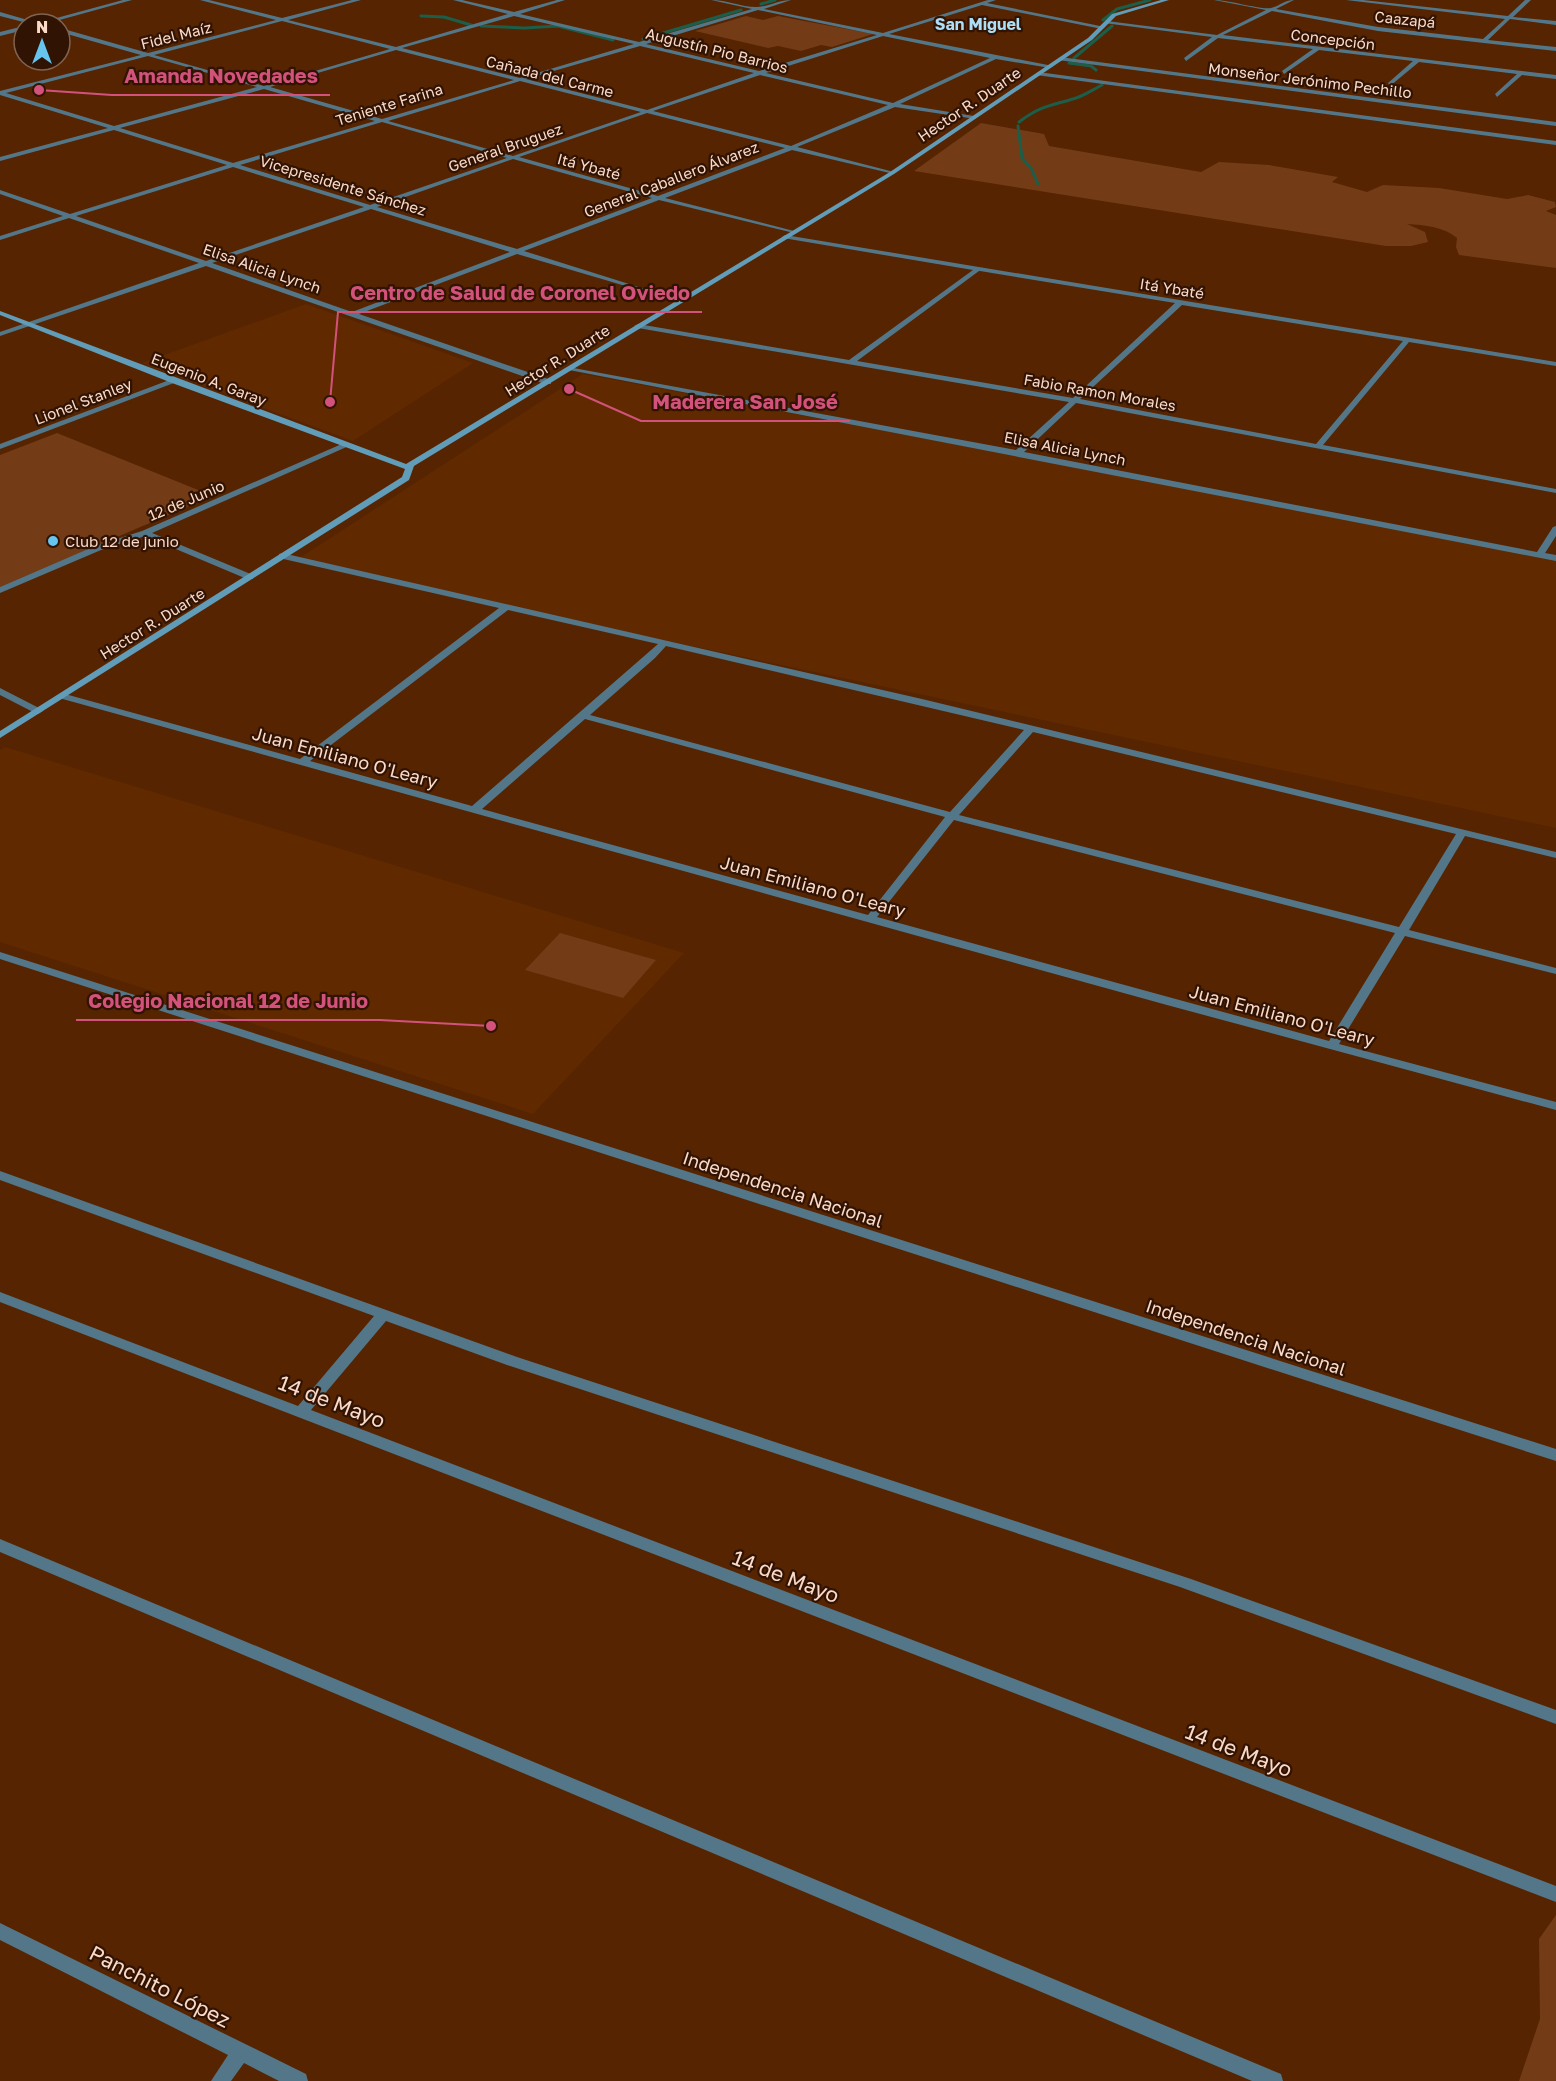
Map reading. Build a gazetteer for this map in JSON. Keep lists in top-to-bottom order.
{
  "streets": {
    "street": [
      "Caazapá",
      "Fidel Maíz",
      "Concepción",
      "Augustín Pio Barrios",
      "Cañada del Carme",
      "Monseñor Jerónimo Pechillo",
      "Teniente Farina",
      "Hector R. Duarte",
      "General Bruguez",
      "Itá Ybaté",
      "General Caballero Álvarez",
      "Vicepresidente Sánchez",
      "Elisa Alicia Lynch",
      "Eugenio A. Garay",
      "Fabio Ramon Morales",
      "Lionel Stanley",
      "12 de Junio",
      "Juan Emiliano O'Leary",
      "Independencia Nacional",
      "14 de Mayo",
      "Panchito López"
    ]
  },
  "crossings": [
    ["Fidel Maíz", "Cañada del Carme"],
    ["Fidel Maíz", "Itá Ybaté"],
    ["Fidel Maíz", "Vicepresidente Sánchez"],
    ["Concepción", "Hector R. Duarte"],
    ["Concepción", "General Bruguez"],
    ["Augustín Pio Barrios", "Teniente Farina"],
    ["Augustín Pio Barrios", "Hector R. Duarte"],
    ["Augustín Pio Barrios", "General Bruguez"],
    ["Augustín Pio Barrios", "General Caballero Álvarez"],
    ["Cañada del Carme", "Teniente Farina"],
    ["Cañada del Carme", "Hector R. Duarte"],
    ["Cañada del Carme", "General Bruguez"],
    ["Cañada del Carme", "General Caballero Álvarez"],
    ["Monseñor Jerónimo Pechillo", "Hector R. Duarte"],
    ["Teniente Farina", "Itá Ybaté"],
    ["Teniente Farina", "Vicepresidente Sánchez"],
    ["Teniente Farina", "Elisa Alicia Lynch"],
    ["Hector R. Duarte", "Itá Ybaté"],
    ["Hector R. Duarte", "Vicepresidente Sánchez"],
    ["Hector R. Duarte", "Elisa Alicia Lynch"],
    ["Hector R. Duarte", "Eugenio A. Garay"],
    ["Hector R. Duarte", "Fabio Ramon Morales"],
    ["Hector R. Duarte", "Juan Emiliano O'Leary"],
    ["General Bruguez", "Itá Ybaté"],
    ["General Bruguez", "Vicepresidente Sánchez"],
    ["General Bruguez", "Elisa Alicia Lynch"],
    ["General Bruguez", "Eugenio A. Garay"],
    ["Itá Ybaté", "General Caballero Álvarez"],
    ["General Caballero Álvarez", "Vicepresidente Sánchez"],
    ["General Caballero Álvarez", "Elisa Alicia Lynch"],
    ["Eugenio A. Garay", "Lionel Stanley"],
    ["Eugenio A. Garay", "12 de Junio"]
  ],
  "districts": ["San Miguel"],
  "places": [
    "Amanda Novedades",
    "Maderera San José",
    "Centro de Salud de Coronel Oviedo",
    "Club 12 de junio",
    "Colegio Nacional 12 de Junio"
  ],
  "north": "top"
}
